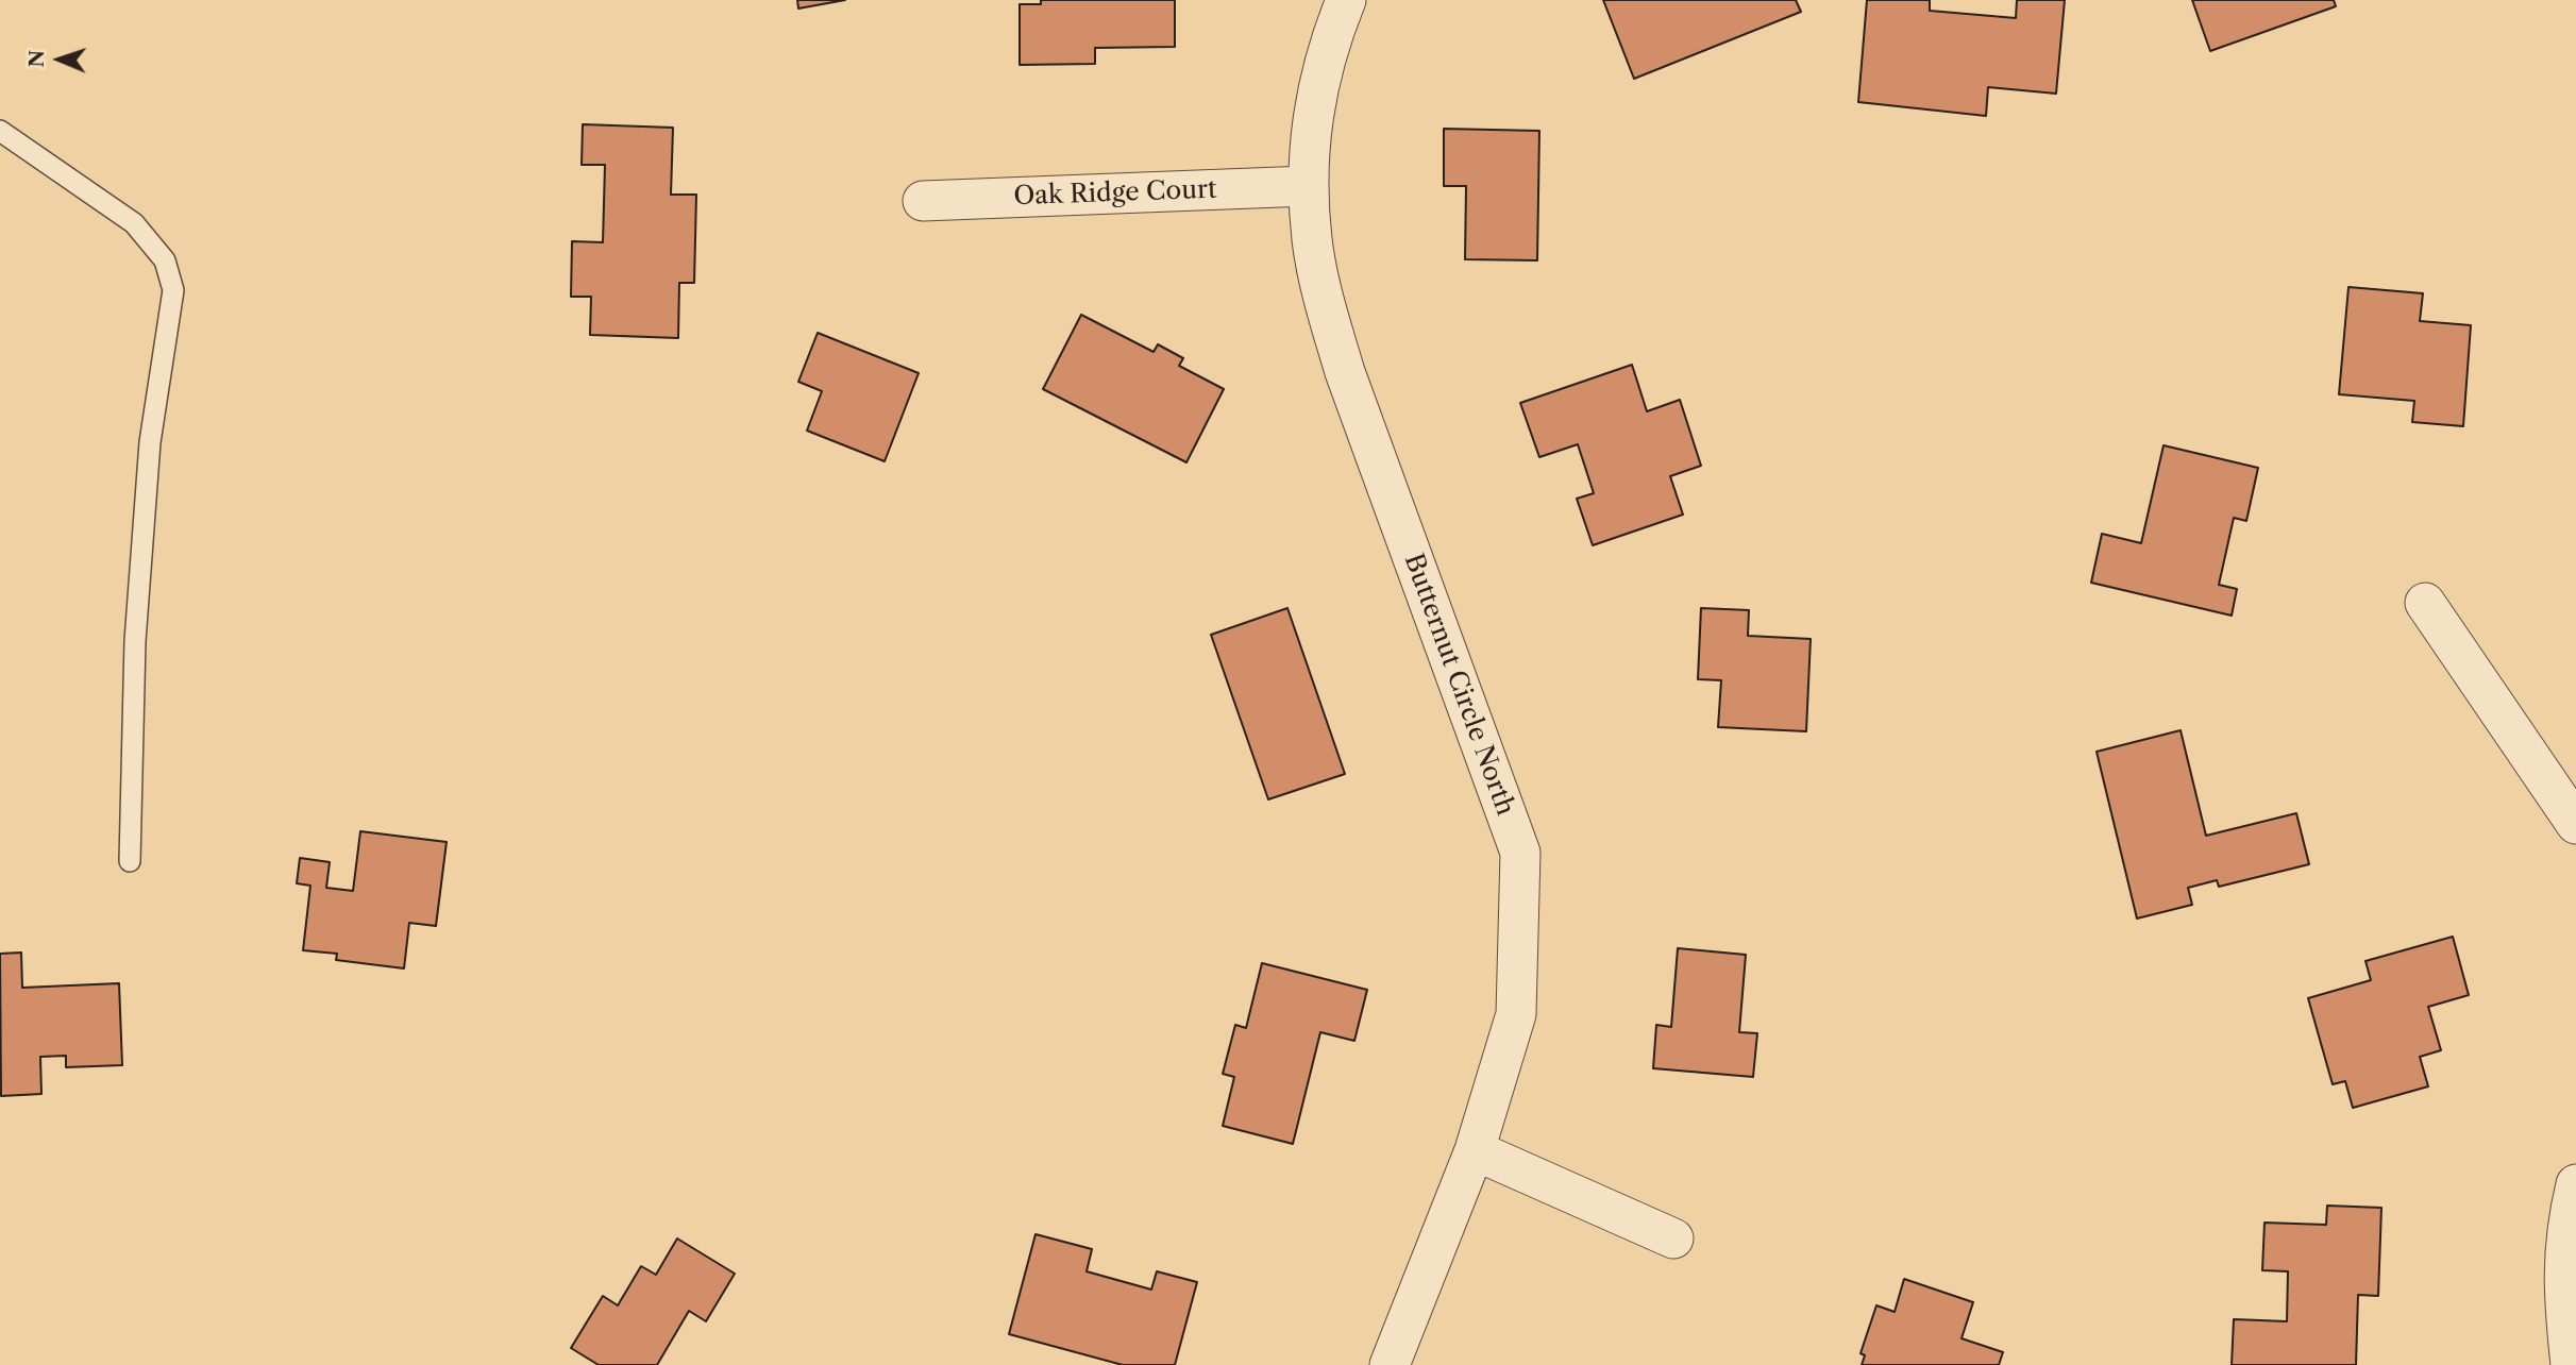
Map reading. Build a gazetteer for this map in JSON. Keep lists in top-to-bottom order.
{
  "streets": {
    "street": ["Oak Ridge Court", "Butternut Circle North"]
  },
  "crossings": [
    ["Oak Ridge Court", "Butternut Circle North"]
  ],
  "north": "left"
}
